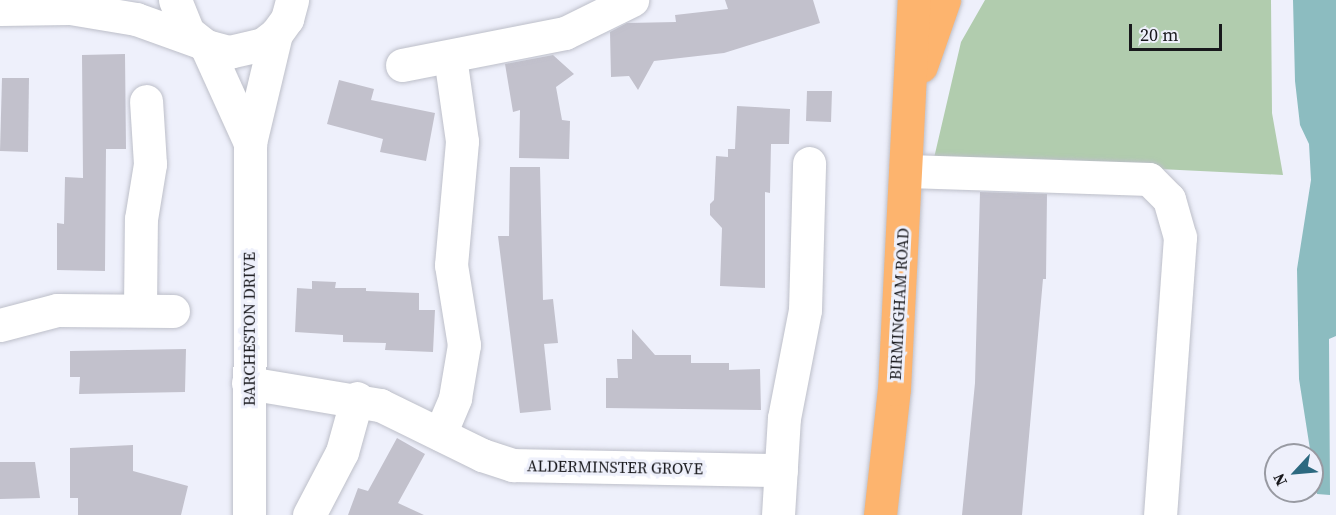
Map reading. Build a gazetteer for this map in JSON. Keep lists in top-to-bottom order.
{
  "streets": {
    "highway": ["BIRMINGHAM ROAD"],
    "street": ["BARCHESTON DRIVE", "ALDERMINSTER GROVE"]
  },
  "crossings": [
    ["BARCHESTON DRIVE", "ALDERMINSTER GROVE"]
  ],
  "scale_bar": "20 m",
  "north": "bottom left"
}
